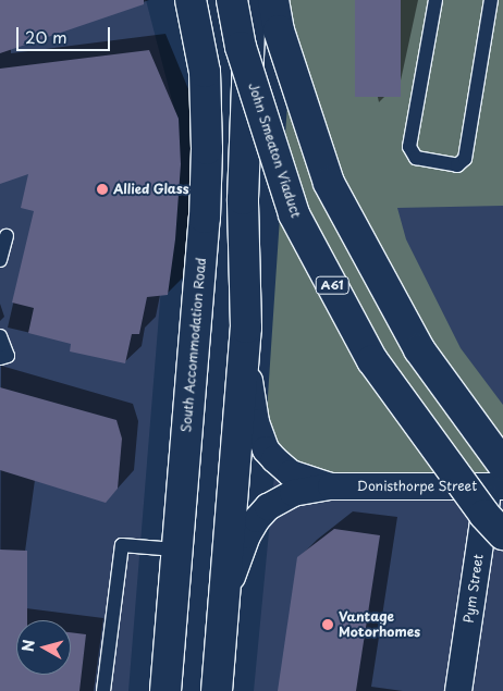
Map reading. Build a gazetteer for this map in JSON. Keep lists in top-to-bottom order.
{
  "streets": {
    "main road": ["John Smeaton Viaduct", "A61", "South Accommodation Road"],
    "street": ["Donisthorpe Street", "Pym Street"]
  },
  "crossings": [
    ["Donisthorpe Street", "Pym Street"]
  ],
  "places": ["Allied Glass", "Vantage Motorhomes"],
  "scale_bar": "20 m",
  "north": "left"
}
